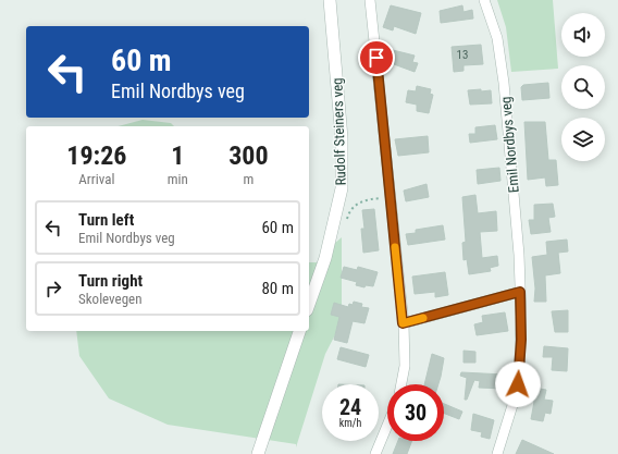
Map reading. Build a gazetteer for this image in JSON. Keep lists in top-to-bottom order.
{
  "streets": {
    "street": ["Rudolf Steiners veg", "Emil Nordbys veg"]
  },
  "house_numbers": ["13"],
  "page": {
    "turn": ["60 m", "Emil Nordbys veg"],
    "eta": [
      "19:26",
      "Arrival",
      "1",
      "min",
      "300",
      "m"
    ],
    "list": [
      {
        "name": "Turn left",
        "note": "Emil Nordbys veg",
        "value": "60 m"
      },
      {
        "name": "Turn right",
        "note": "Skolevegen",
        "value": "80 m"
      }
    ],
    "speed": "24 km/h",
    "limit": "30"
  }
}
